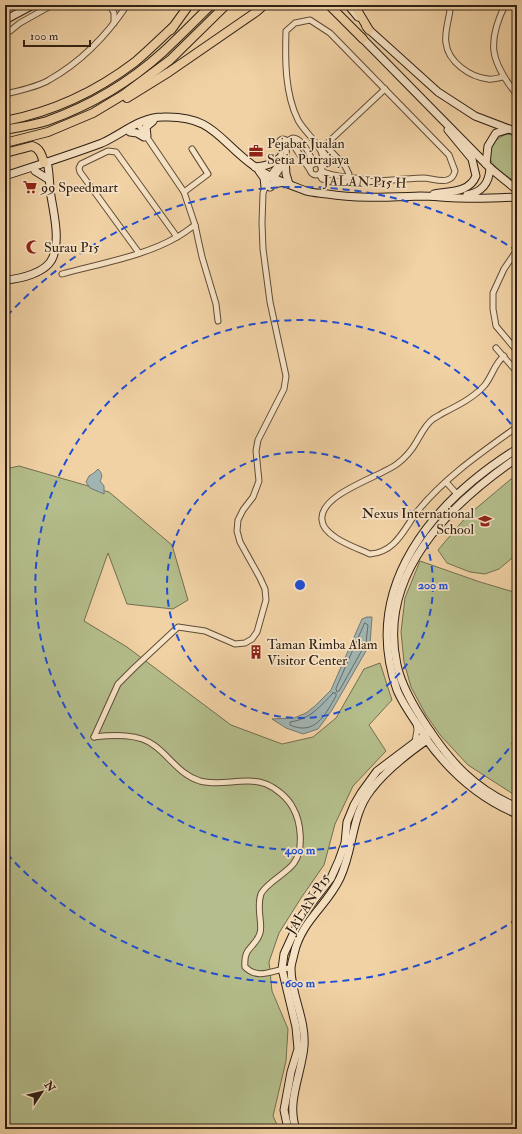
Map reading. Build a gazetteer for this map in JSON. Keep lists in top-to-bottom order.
{
  "streets": {
    "street": ["JALAN P15 H", "JALAN P15"]
  },
  "places": {
    "office": ["Pejabat Jualan Setia Putrajaya"],
    "supermarket": ["99 Speedmart"],
    "mosque": ["Surau P15"],
    "school or university": ["Nexus International School"],
    "building": ["Taman Rimba Alam Visitor Center"]
  },
  "scale_bar": "100 m",
  "north": "top right",
  "rings": ["200 m", "400 m", "600 m"]
}
